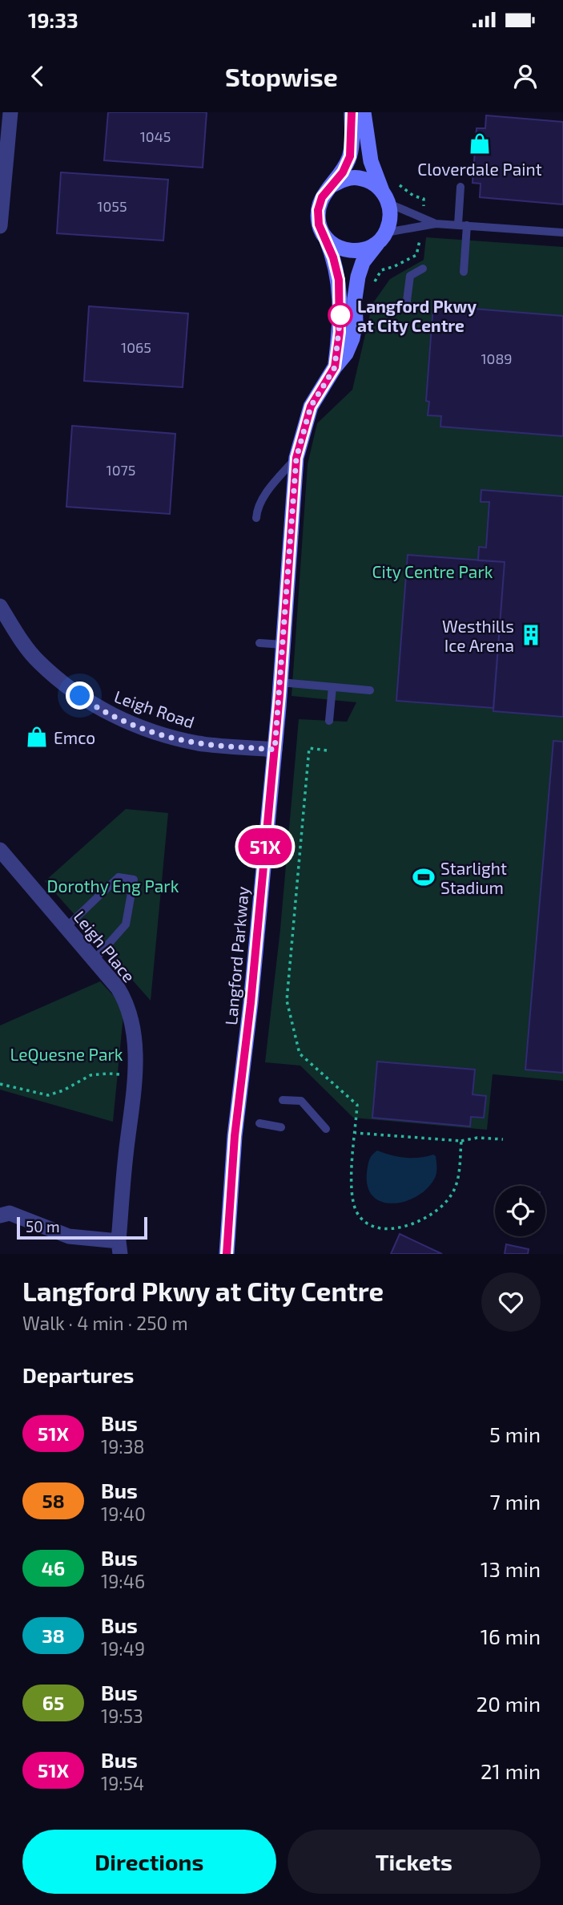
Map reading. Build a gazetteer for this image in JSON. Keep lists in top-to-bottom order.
{
  "streets": {
    "main road": ["Langford Parkway"],
    "street": ["Leigh Road", "Leigh Place"]
  },
  "crossings": [
    ["Leigh Road", "Langford Parkway"]
  ],
  "parks": ["City Centre Park", "Dorothy Eng Park", "LeQuesne Park"],
  "places": {
    "shop": ["Cloverdale Paint", "Emco"],
    "other": ["Langford Pkwy at City Centre"],
    "building": ["Westhills Ice Arena"],
    "sports": ["Starlight Stadium"]
  },
  "lines": ["bus line 51X"],
  "house_numbers": [
    "1045",
    "1055",
    "1065",
    "1089",
    "1075"
  ],
  "scale_bar": "50 m",
  "page": {
    "status": "19:33",
    "header": "Stopwise",
    "on_map": "51X",
    "scale": "50 m",
    "heading": [
      ["Langford Pkwy at City Centre", "Walk · 4 min · 250 m"],
      "Departures"
    ],
    "list": [
      {
        "mark": "51X",
        "name": "Bus",
        "note": "19:38",
        "value": "5 min"
      },
      {
        "mark": "58",
        "name": "Bus",
        "note": "19:40",
        "value": "7 min"
      },
      {
        "mark": "46",
        "name": "Bus",
        "note": "19:46",
        "value": "13 min"
      },
      {
        "mark": "38",
        "name": "Bus",
        "note": "19:49",
        "value": "16 min"
      },
      {
        "mark": "65",
        "name": "Bus",
        "note": "19:53",
        "value": "20 min"
      },
      {
        "mark": "51X",
        "name": "Bus",
        "note": "19:54",
        "value": "21 min"
      }
    ],
    "buttons": ["Directions", "Tickets"]
  }
}
